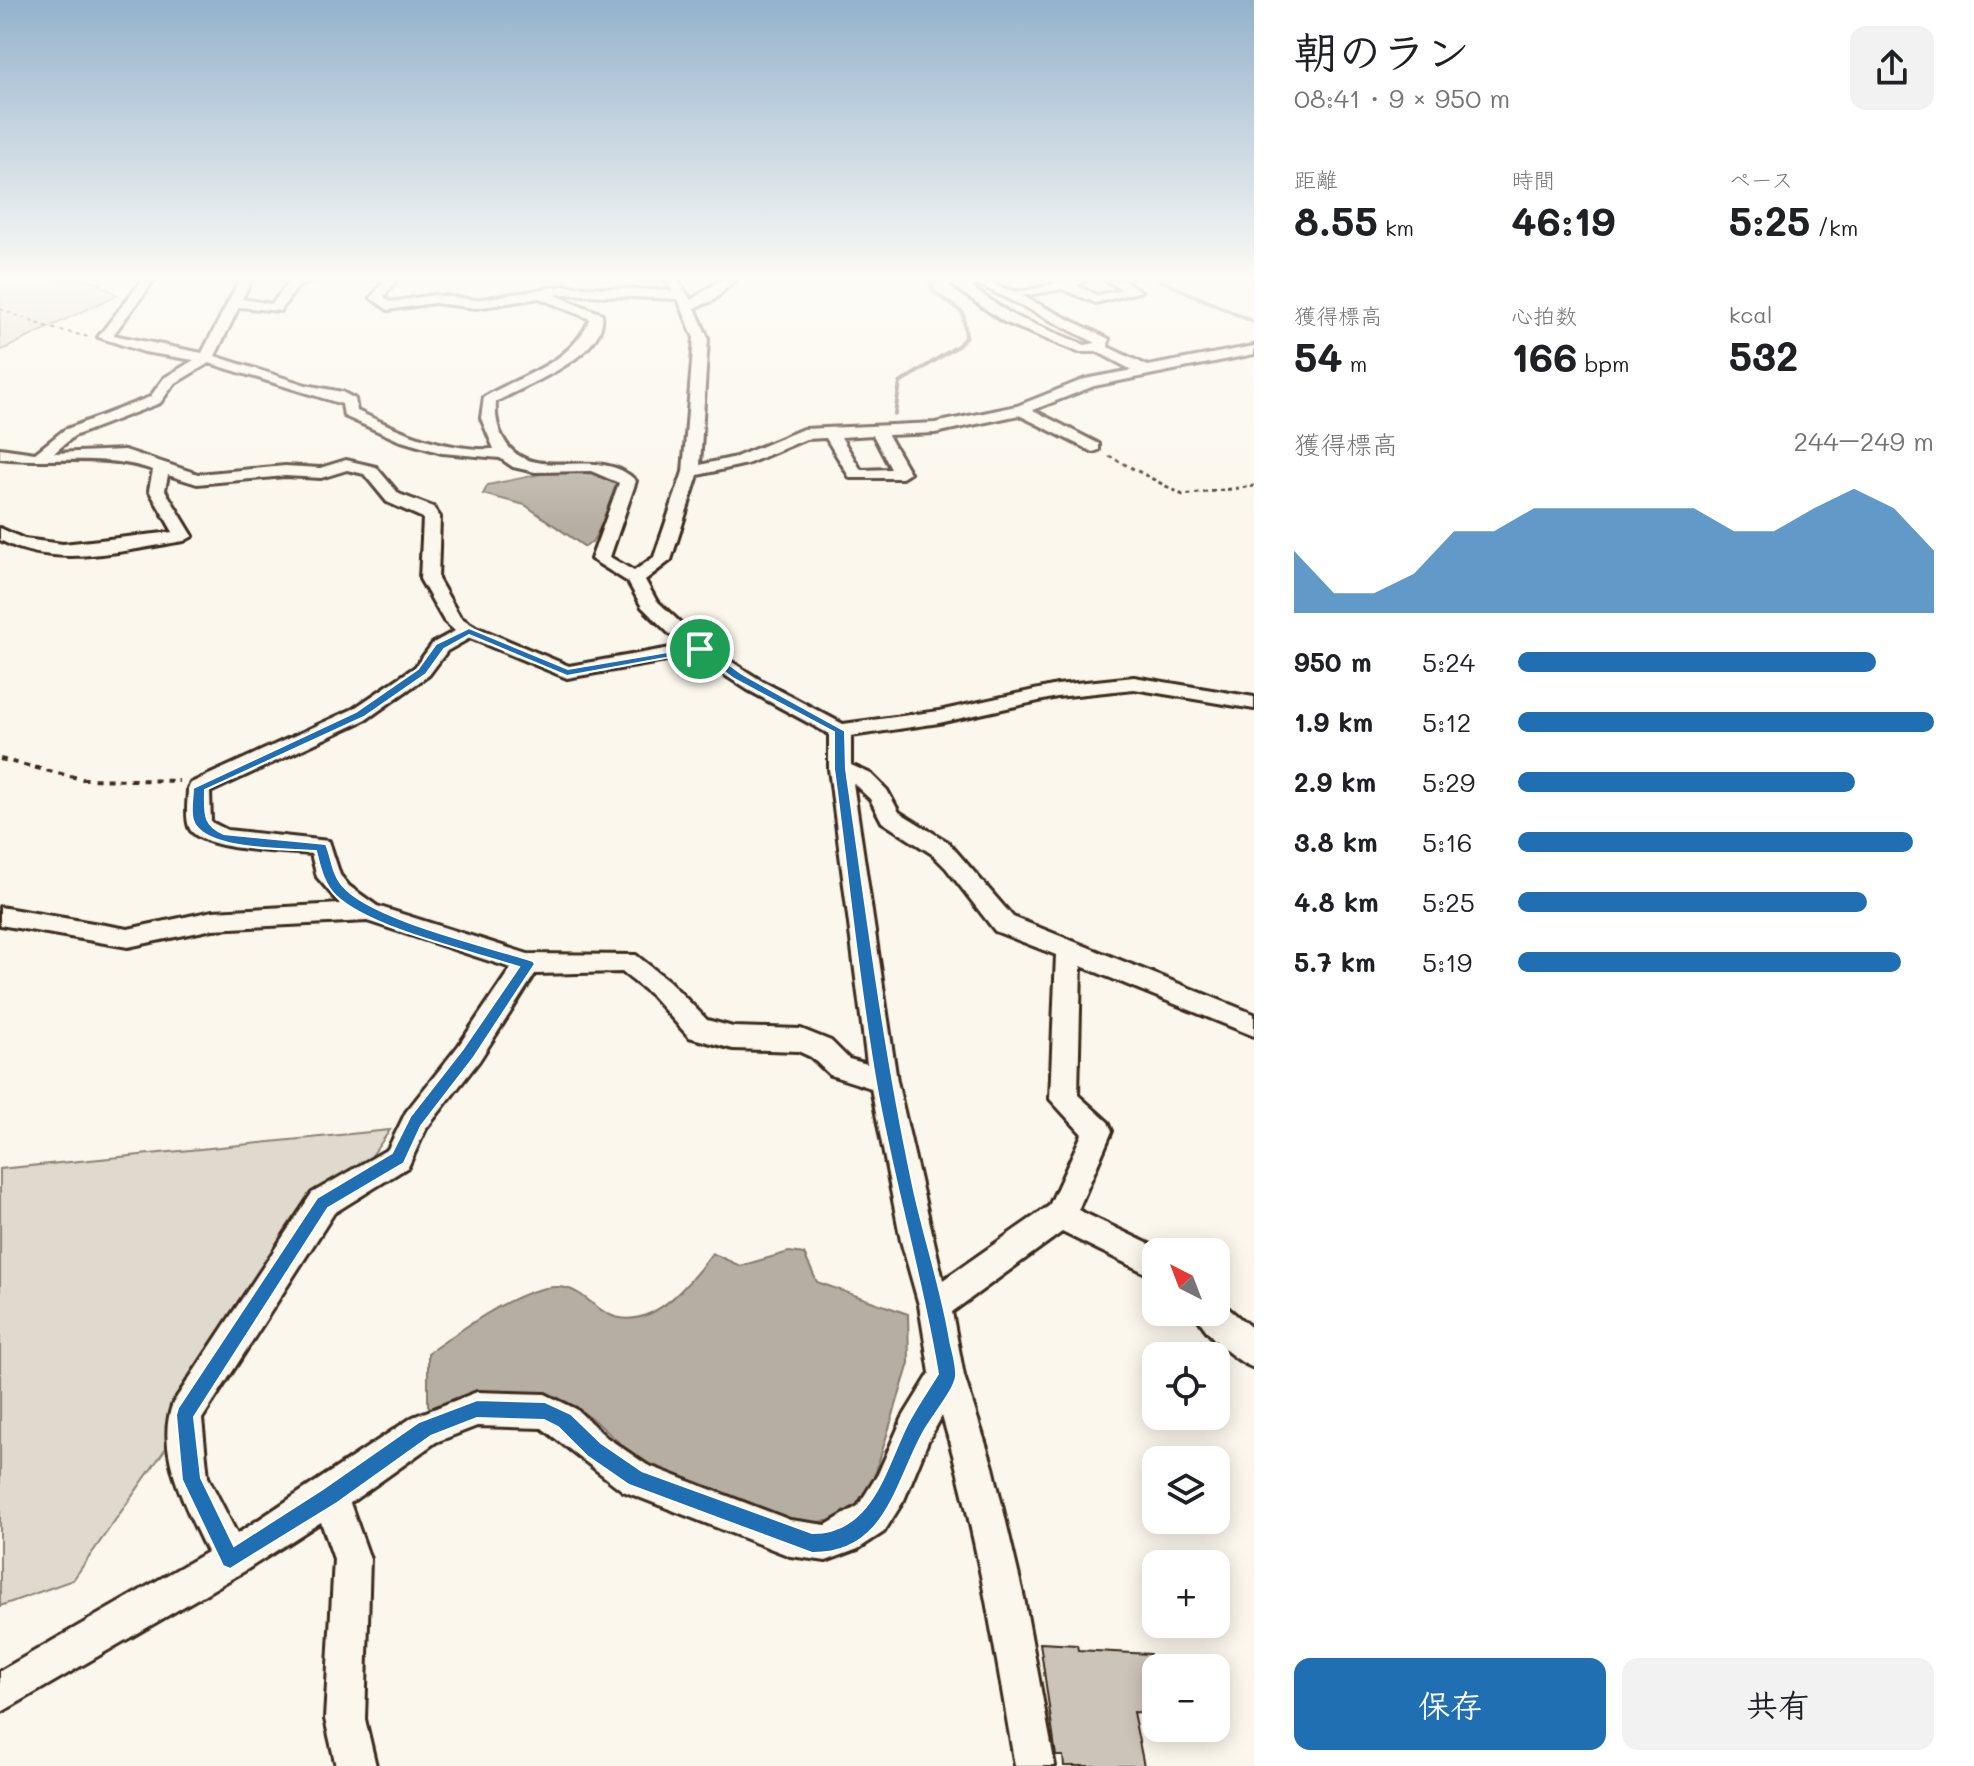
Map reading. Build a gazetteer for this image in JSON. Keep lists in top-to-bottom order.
{
  "north": "top left",
  "page": {
    "heading": ["朝のラン", "08:41 · 9 × 950 m"],
    "stats": [
      ["距離", "8.55 km"],
      ["時間", "46:19"],
      ["ペース", "5:25 /km"],
      ["獲得標高", "54 m"],
      ["心拍数", "166 bpm"],
      ["kcal", "532"]
    ],
    "chart": ["獲得標高", "244–249 m"],
    "list": [
      {
        "name": "950 m",
        "note": "5:24"
      },
      {
        "name": "1.9 km",
        "note": "5:12"
      },
      {
        "name": "2.9 km",
        "note": "5:29"
      },
      {
        "name": "3.8 km",
        "note": "5:16"
      },
      {
        "name": "4.8 km",
        "note": "5:25"
      },
      {
        "name": "5.7 km",
        "note": "5:19"
      }
    ],
    "map_buttons": ["+", "−"],
    "buttons": ["保存", "共有"]
  }
}
